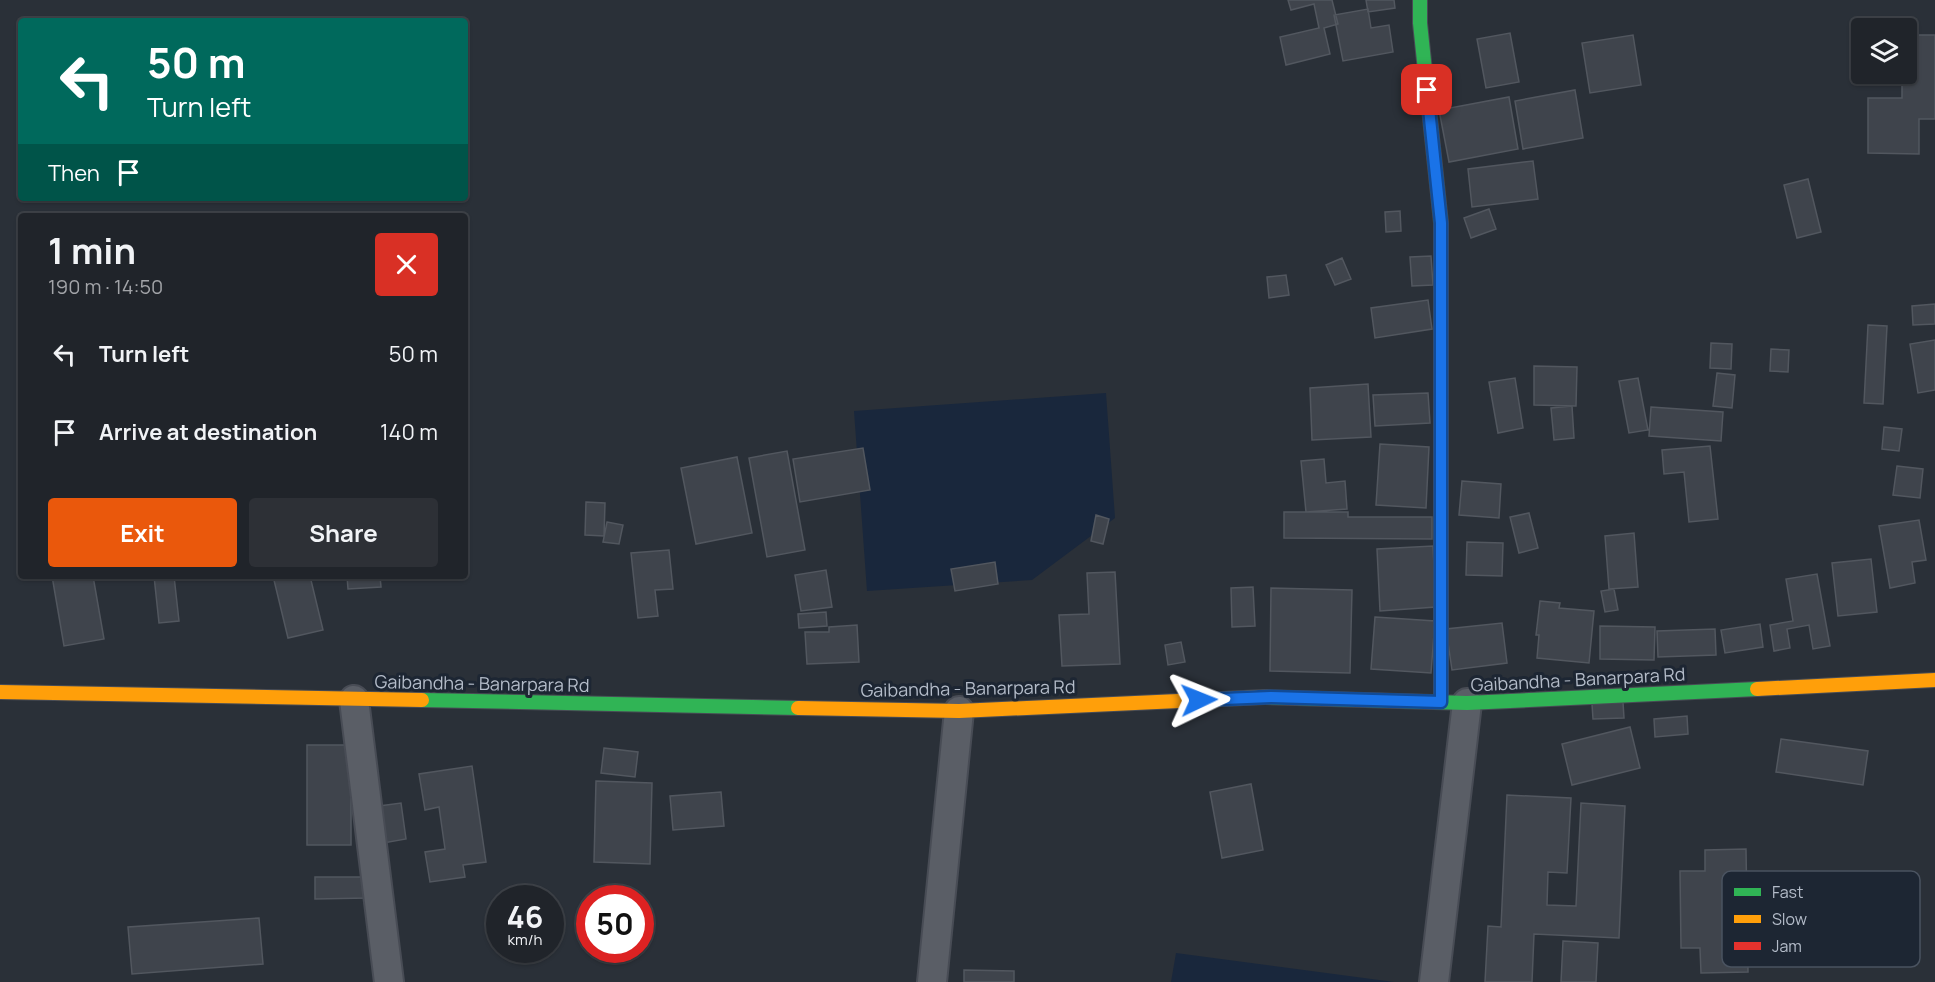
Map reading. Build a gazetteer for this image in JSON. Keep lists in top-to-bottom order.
{
  "streets": {
    "main road": ["Gaibandha - Banarpara Rd"]
  },
  "legend": ["Fast", "Slow", "Jam"],
  "page": {
    "turn": ["50 m", "Turn left"],
    "then": "Then",
    "heading": ["1 min", "190 m · 14:50"],
    "list": [
      {
        "name": "Turn left",
        "value": "50 m"
      },
      {
        "name": "Arrive at destination",
        "value": "140 m"
      }
    ],
    "buttons": ["Exit", "Share"],
    "speed": "46 km/h",
    "limit": "50"
  }
}
